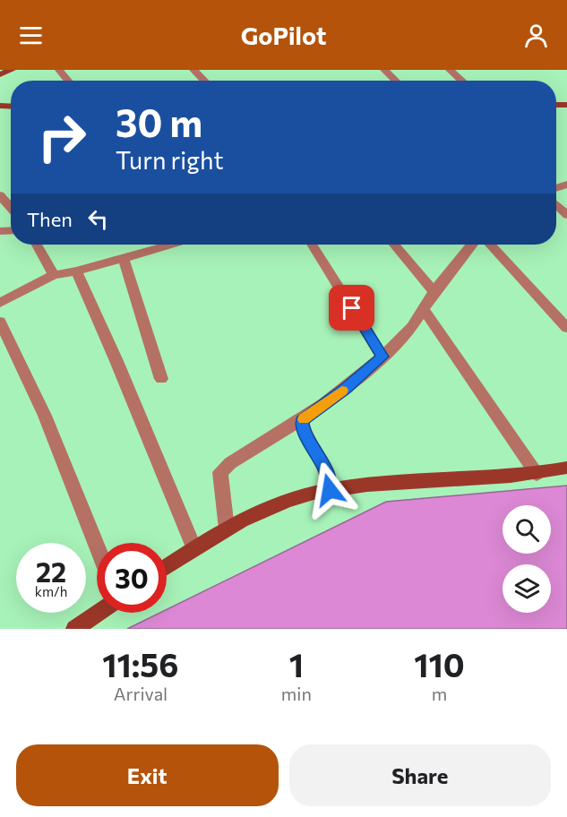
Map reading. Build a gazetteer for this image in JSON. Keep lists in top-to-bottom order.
{
  "page": {
    "header": "GoPilot",
    "turn": ["30 m", "Turn right"],
    "then": "Then",
    "speed": "22 km/h",
    "limit": "30",
    "eta": [
      "11:56",
      "Arrival",
      "1",
      "min",
      "110",
      "m"
    ],
    "buttons": ["Exit", "Share"]
  }
}
